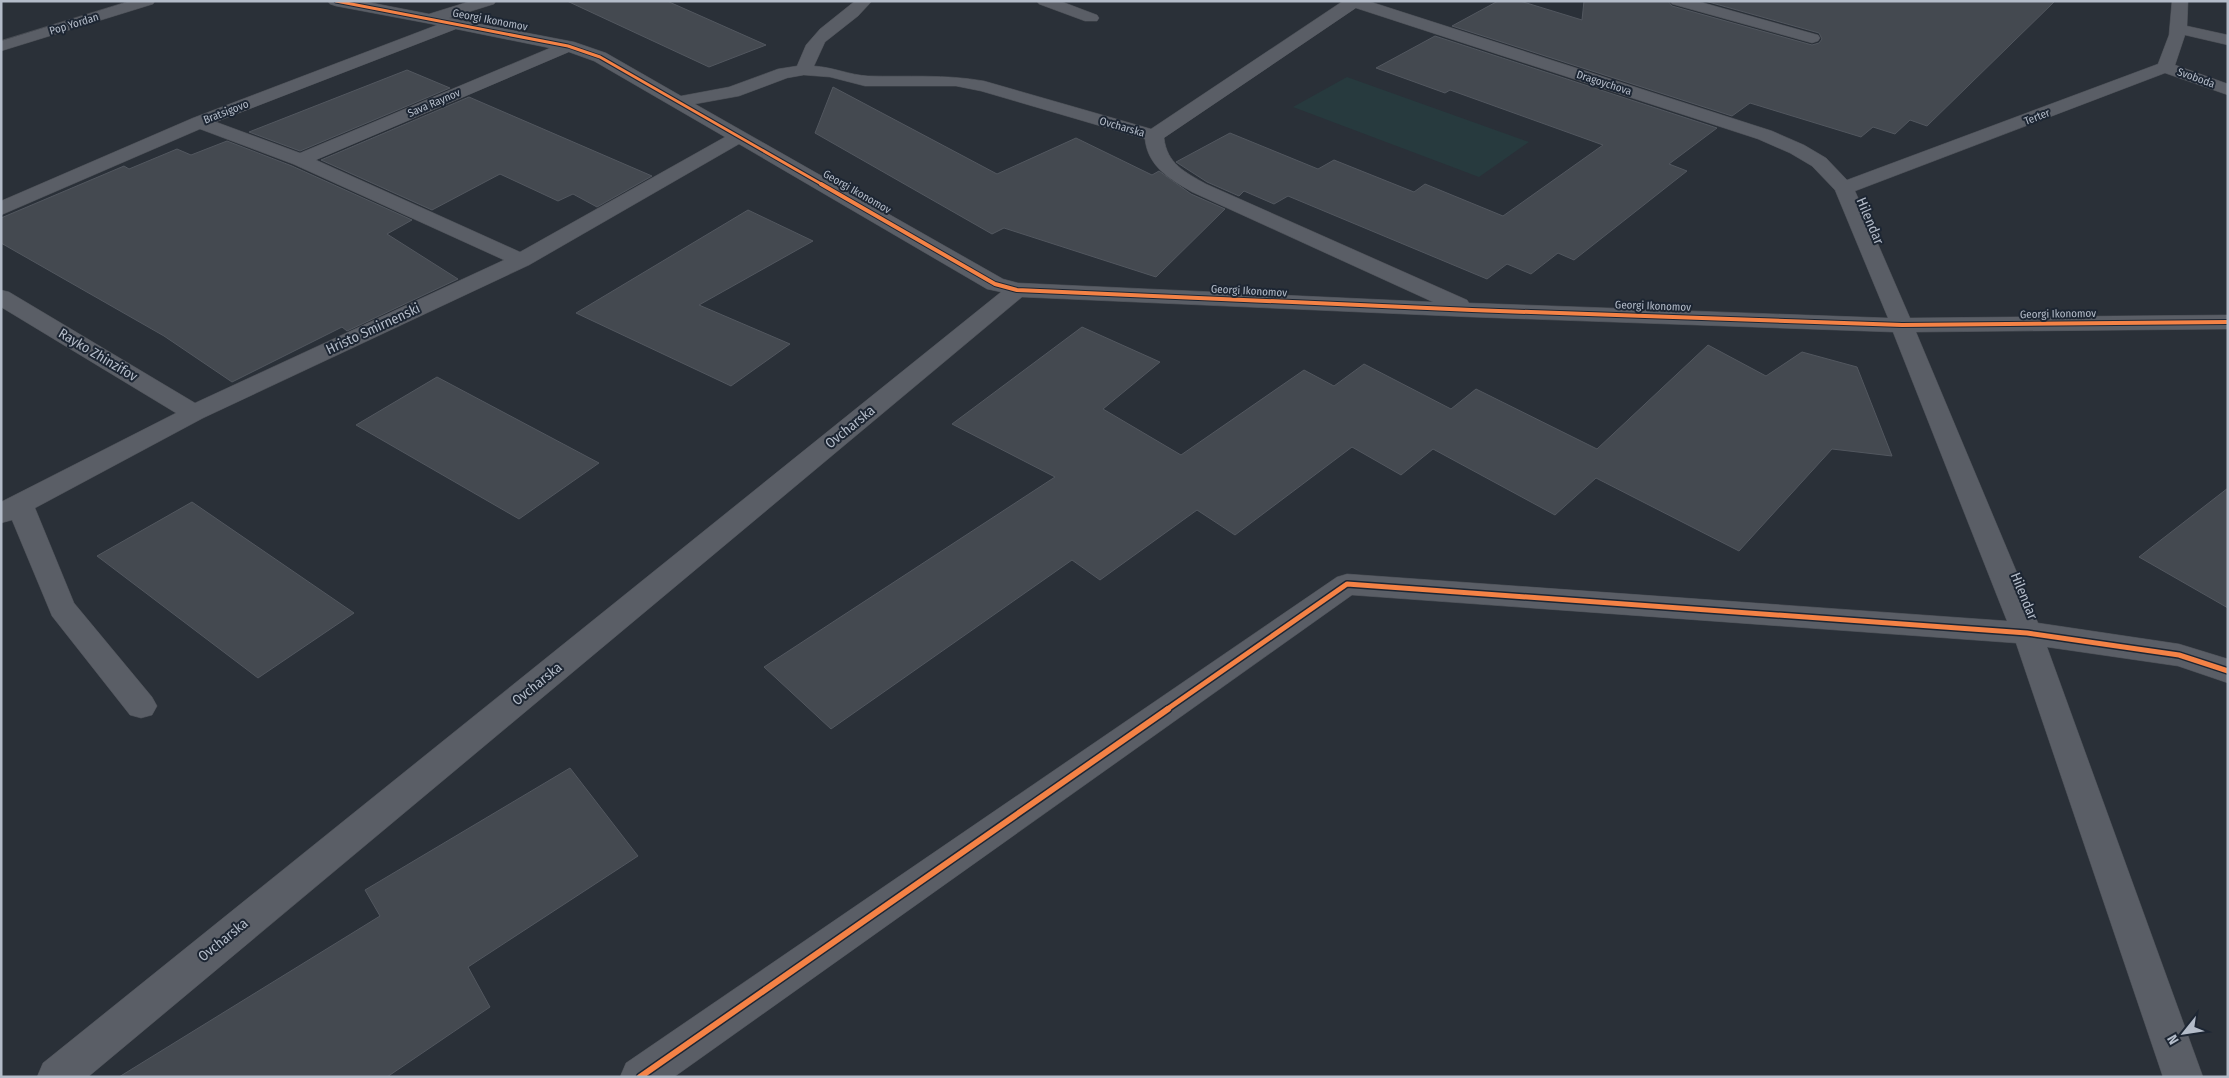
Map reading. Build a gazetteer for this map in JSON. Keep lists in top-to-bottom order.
{
  "streets": {
    "street": [
      "Georgi Ikonomov",
      "Pop Yordan",
      "Svoboda",
      "Dragoychova",
      "Sava Raynov",
      "Bratsigovo",
      "Terter",
      "Ovcharska",
      "Hilendar",
      "Hristo Smirnenski",
      "Rayko Zhinzifov"
    ]
  },
  "crossings": [
    ["Georgi Ikonomov", "Sava Raynov"],
    ["Georgi Ikonomov", "Bratsigovo"],
    ["Georgi Ikonomov", "Ovcharska"],
    ["Georgi Ikonomov", "Hilendar"],
    ["Georgi Ikonomov", "Hristo Smirnenski"],
    ["Svoboda", "Terter"],
    ["Dragoychova", "Terter"],
    ["Dragoychova", "Ovcharska"],
    ["Dragoychova", "Hilendar"],
    ["Terter", "Hilendar"],
    ["Hristo Smirnenski", "Rayko Zhinzifov"]
  ],
  "north": "bottom left"
}
